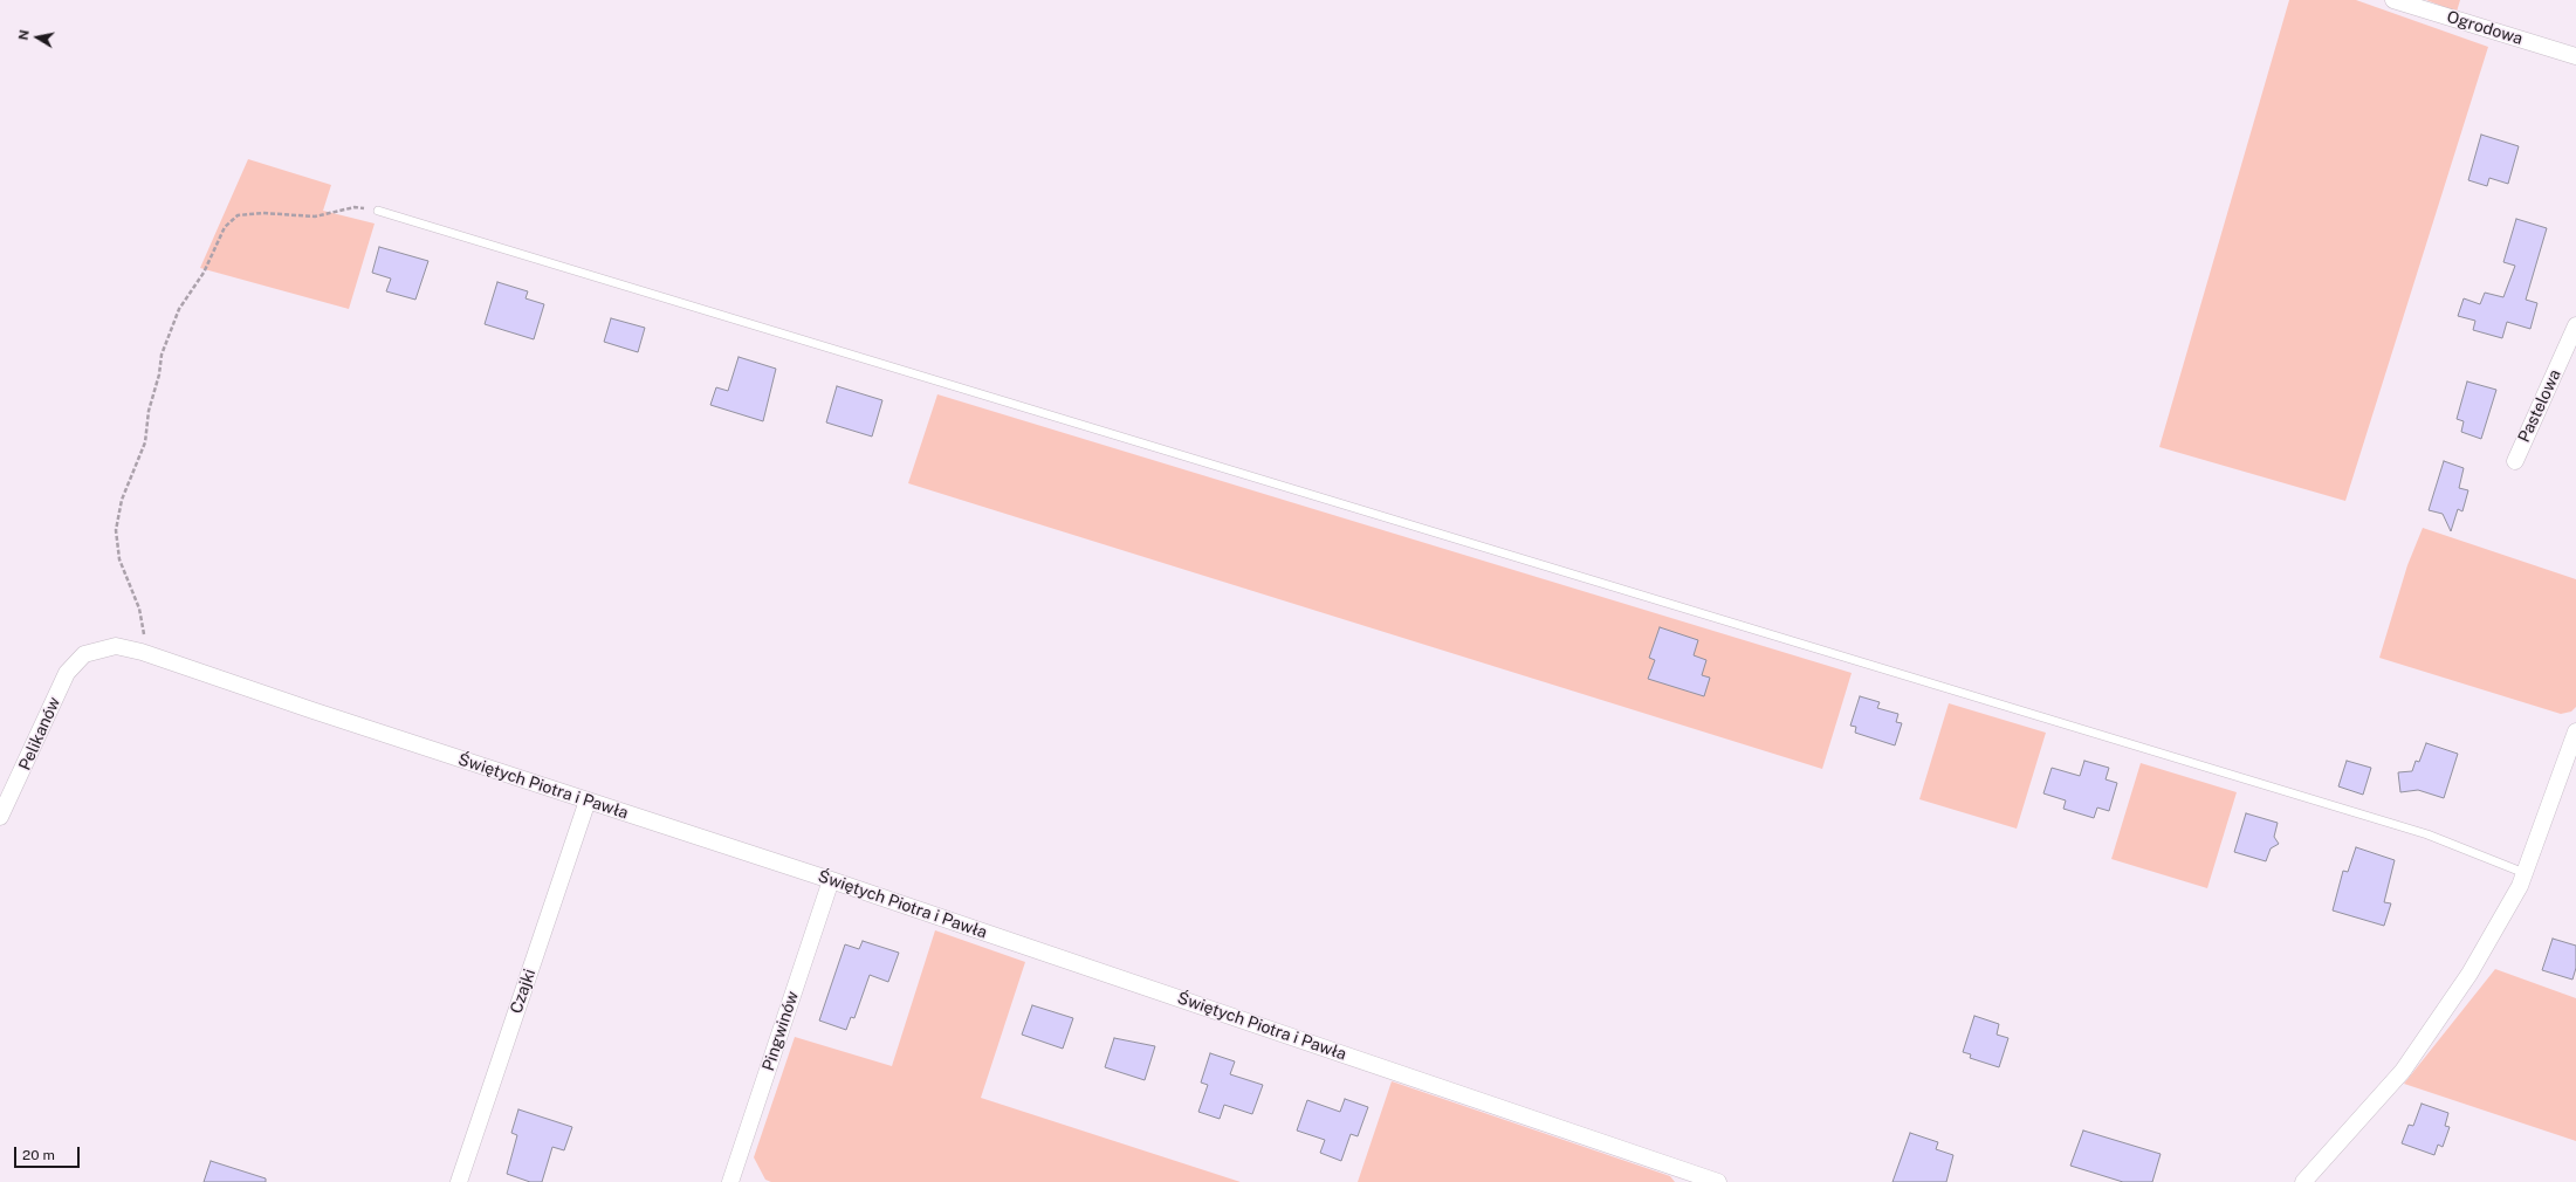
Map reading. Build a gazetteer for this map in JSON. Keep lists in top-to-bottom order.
{
  "streets": {
    "street": [
      "Ogrodowa",
      "Pastelowa",
      "Pelikanów",
      "Świętych Piotra i Pawła",
      "Czajki",
      "Pingwinów"
    ]
  },
  "crossings": [
    ["Pelikanów", "Świętych Piotra i Pawła"],
    ["Świętych Piotra i Pawła", "Czajki"],
    ["Świętych Piotra i Pawła", "Pingwinów"]
  ],
  "scale_bar": "20 m",
  "north": "left"
}
